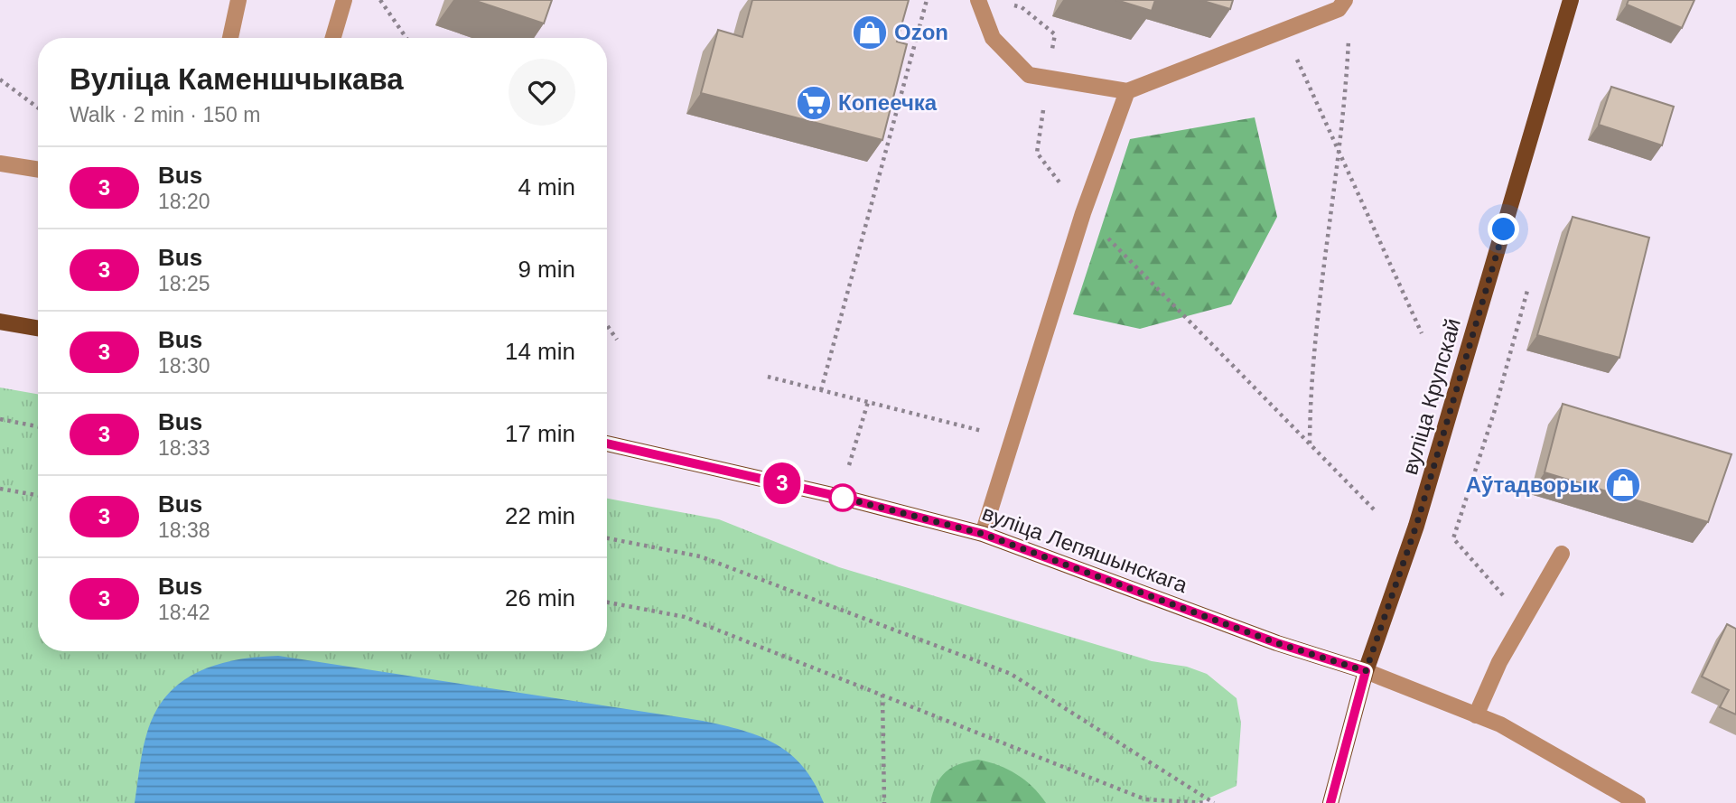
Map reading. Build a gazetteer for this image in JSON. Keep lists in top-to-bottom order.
{
  "streets": {
    "main road": ["вуліца Крупскай", "вуліца Лепяшынскага"]
  },
  "crossings": [
    ["вуліца Крупскай", "вуліца Лепяшынскага"]
  ],
  "places": {
    "shop": ["Ozon", "Аўтадворык"],
    "supermarket": ["Копеечка"]
  },
  "lines": ["bus line 3"],
  "page": {
    "on_map": "3",
    "heading": ["Вуліца Каменшчыкава", "Walk · 2 min · 150 m"],
    "list": [
      {
        "mark": "3",
        "name": "Bus",
        "note": "18:20",
        "value": "4 min"
      },
      {
        "mark": "3",
        "name": "Bus",
        "note": "18:25",
        "value": "9 min"
      },
      {
        "mark": "3",
        "name": "Bus",
        "note": "18:30",
        "value": "14 min"
      },
      {
        "mark": "3",
        "name": "Bus",
        "note": "18:33",
        "value": "17 min"
      },
      {
        "mark": "3",
        "name": "Bus",
        "note": "18:38",
        "value": "22 min"
      },
      {
        "mark": "3",
        "name": "Bus",
        "note": "18:42",
        "value": "26 min"
      }
    ]
  }
}
